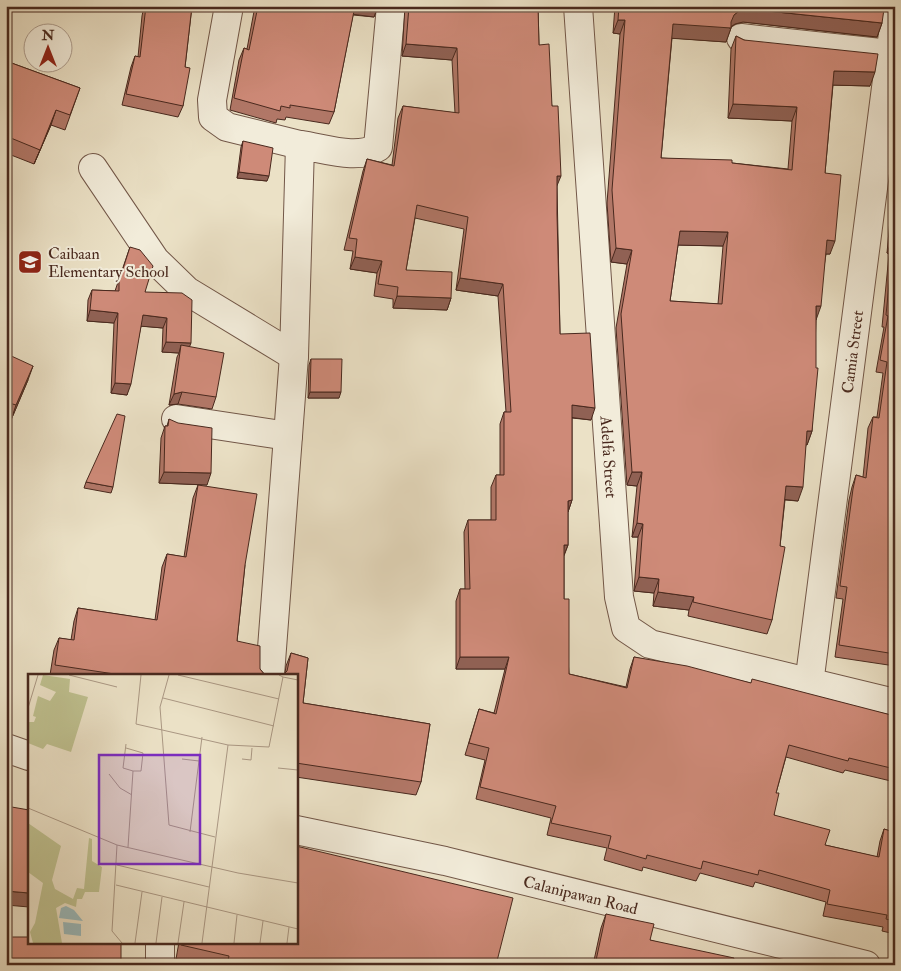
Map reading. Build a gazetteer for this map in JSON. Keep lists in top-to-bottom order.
{
  "streets": {
    "street": ["Camia Street", "Adelfa Street", "Calanipawan Road"]
  },
  "crossings": [
    ["Camia Street", "Adelfa Street"]
  ],
  "places": {
    "school or university": ["Caibaan Elementary School"]
  },
  "north": "top"
}
